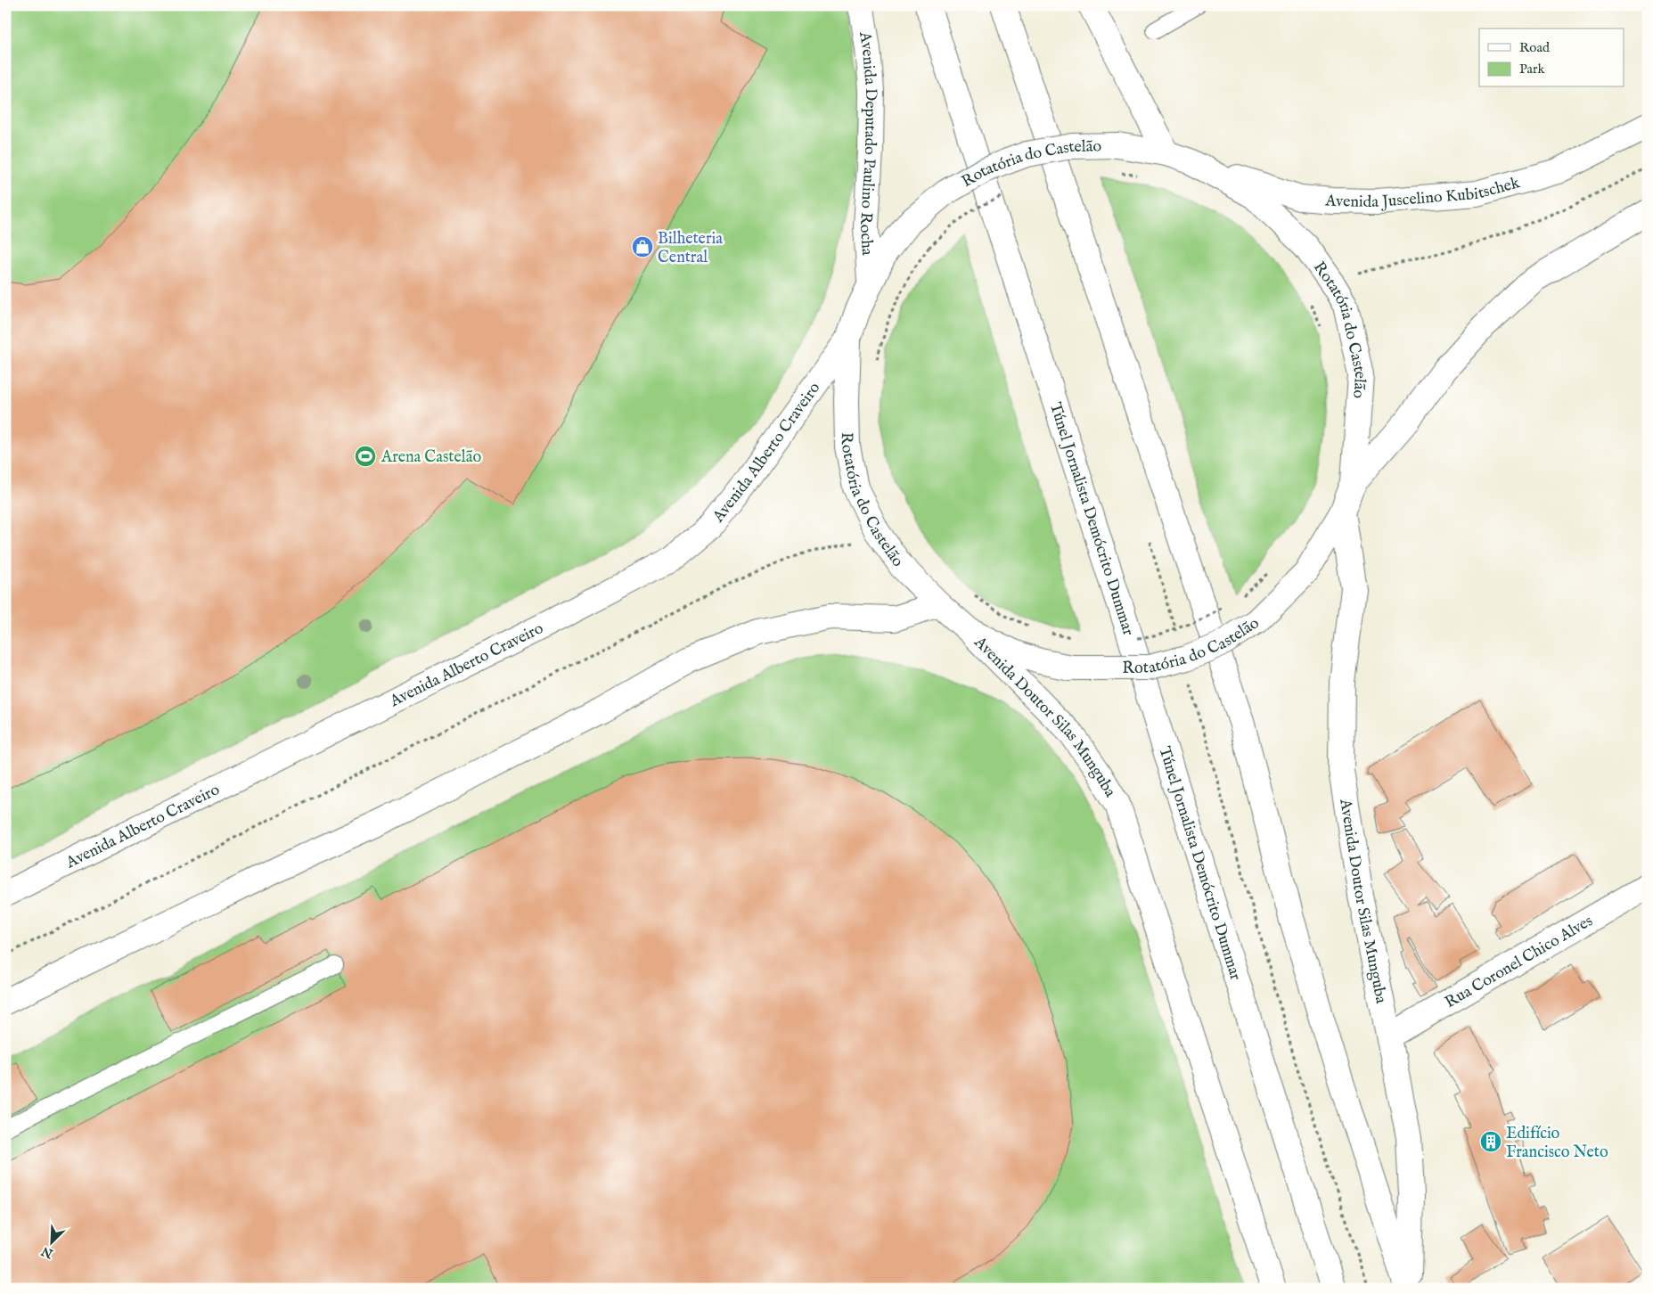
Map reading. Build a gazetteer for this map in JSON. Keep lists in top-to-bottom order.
{
  "streets": {
    "main road": [
      "Avenida Deputado Paulino Rocha",
      "Rotatória do Castelão",
      "Avenida Juscelino Kubitschek",
      "Avenida Alberto Craveiro",
      "Túnel Jornalista Demócrito Dummar",
      "Avenida Doutor Silas Munguba",
      "Rua Coronel Chico Alves"
    ]
  },
  "crossings": [
    ["Avenida Deputado Paulino Rocha", "Rotatória do Castelão"],
    ["Rotatória do Castelão", "Avenida Juscelino Kubitschek"],
    ["Rotatória do Castelão", "Avenida Alberto Craveiro"],
    ["Rotatória do Castelão", "Avenida Doutor Silas Munguba"],
    ["Avenida Doutor Silas Munguba", "Rua Coronel Chico Alves"]
  ],
  "places": {
    "shop": ["Bilheteria Central"],
    "sports": ["Arena Castelão"],
    "building": ["Edifício Francisco Neto"]
  },
  "legend": ["Road", "Park"],
  "north": "bottom left"
}
